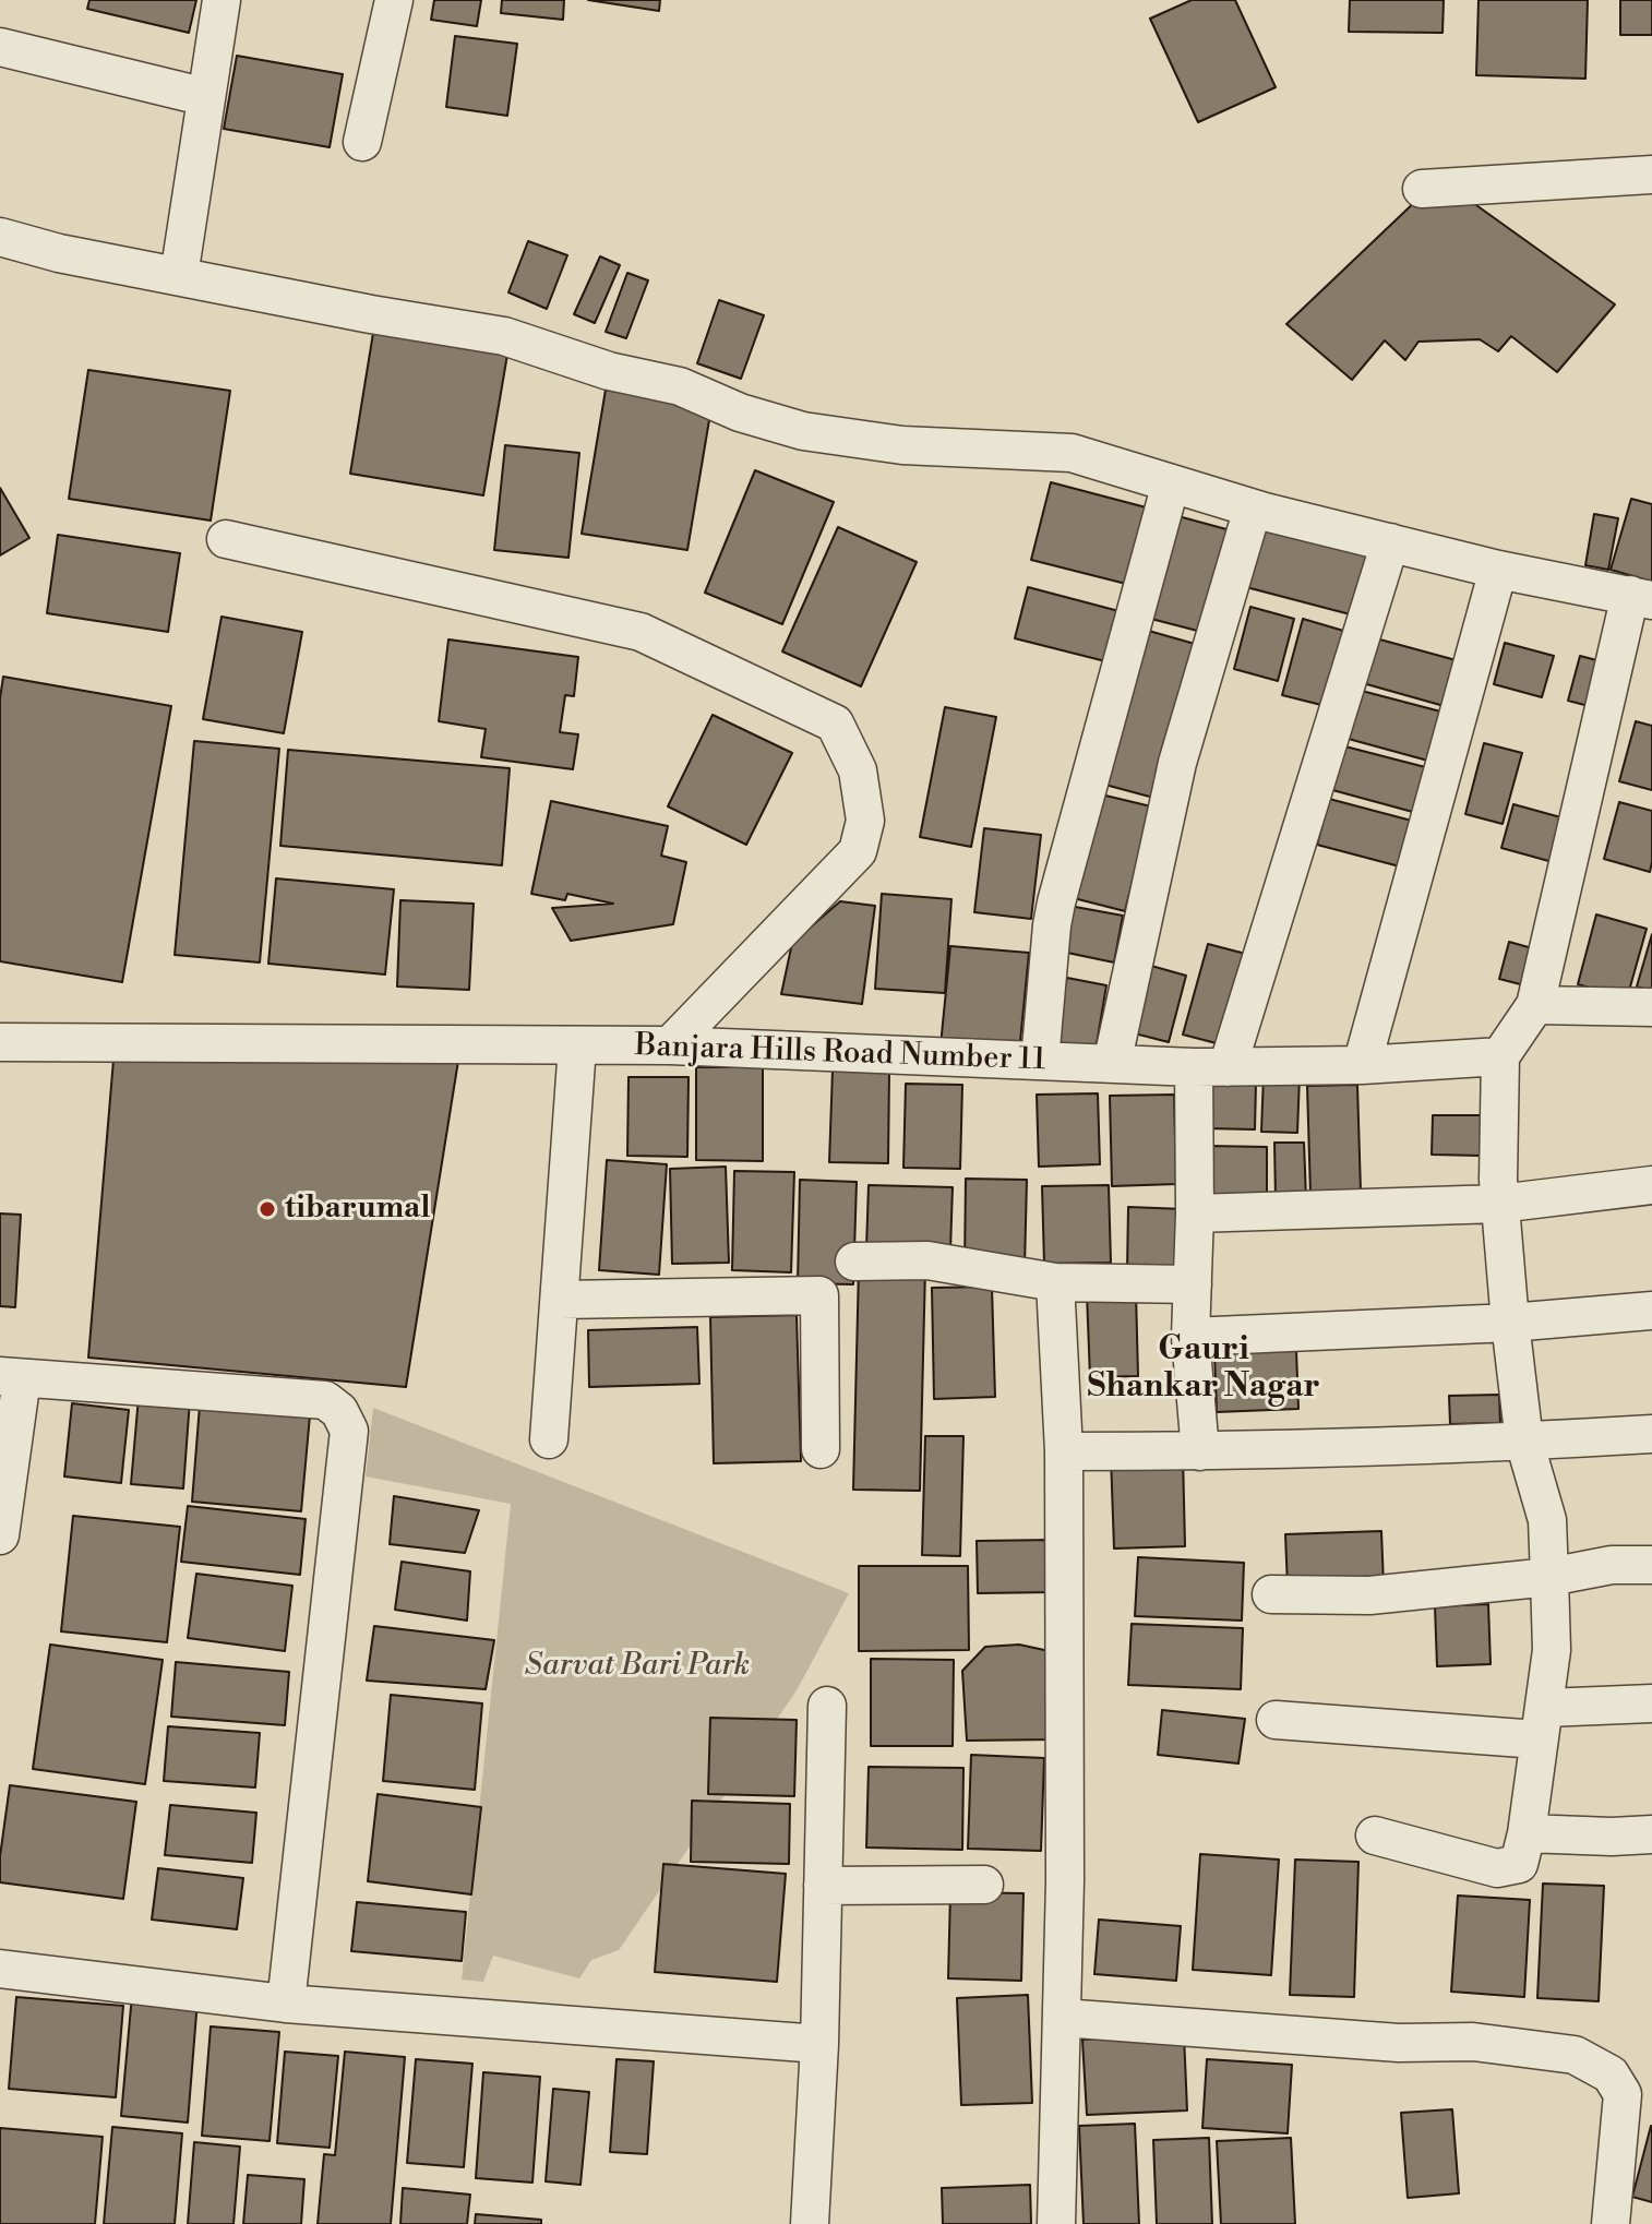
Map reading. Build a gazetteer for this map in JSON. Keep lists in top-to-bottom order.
{
  "streets": {
    "street": ["Banjara Hills Road Number 11"]
  },
  "districts": ["Gauri Shankar Nagar"],
  "parks": ["Sarvat Bari Park"],
  "places": ["tibarumal"]
}
